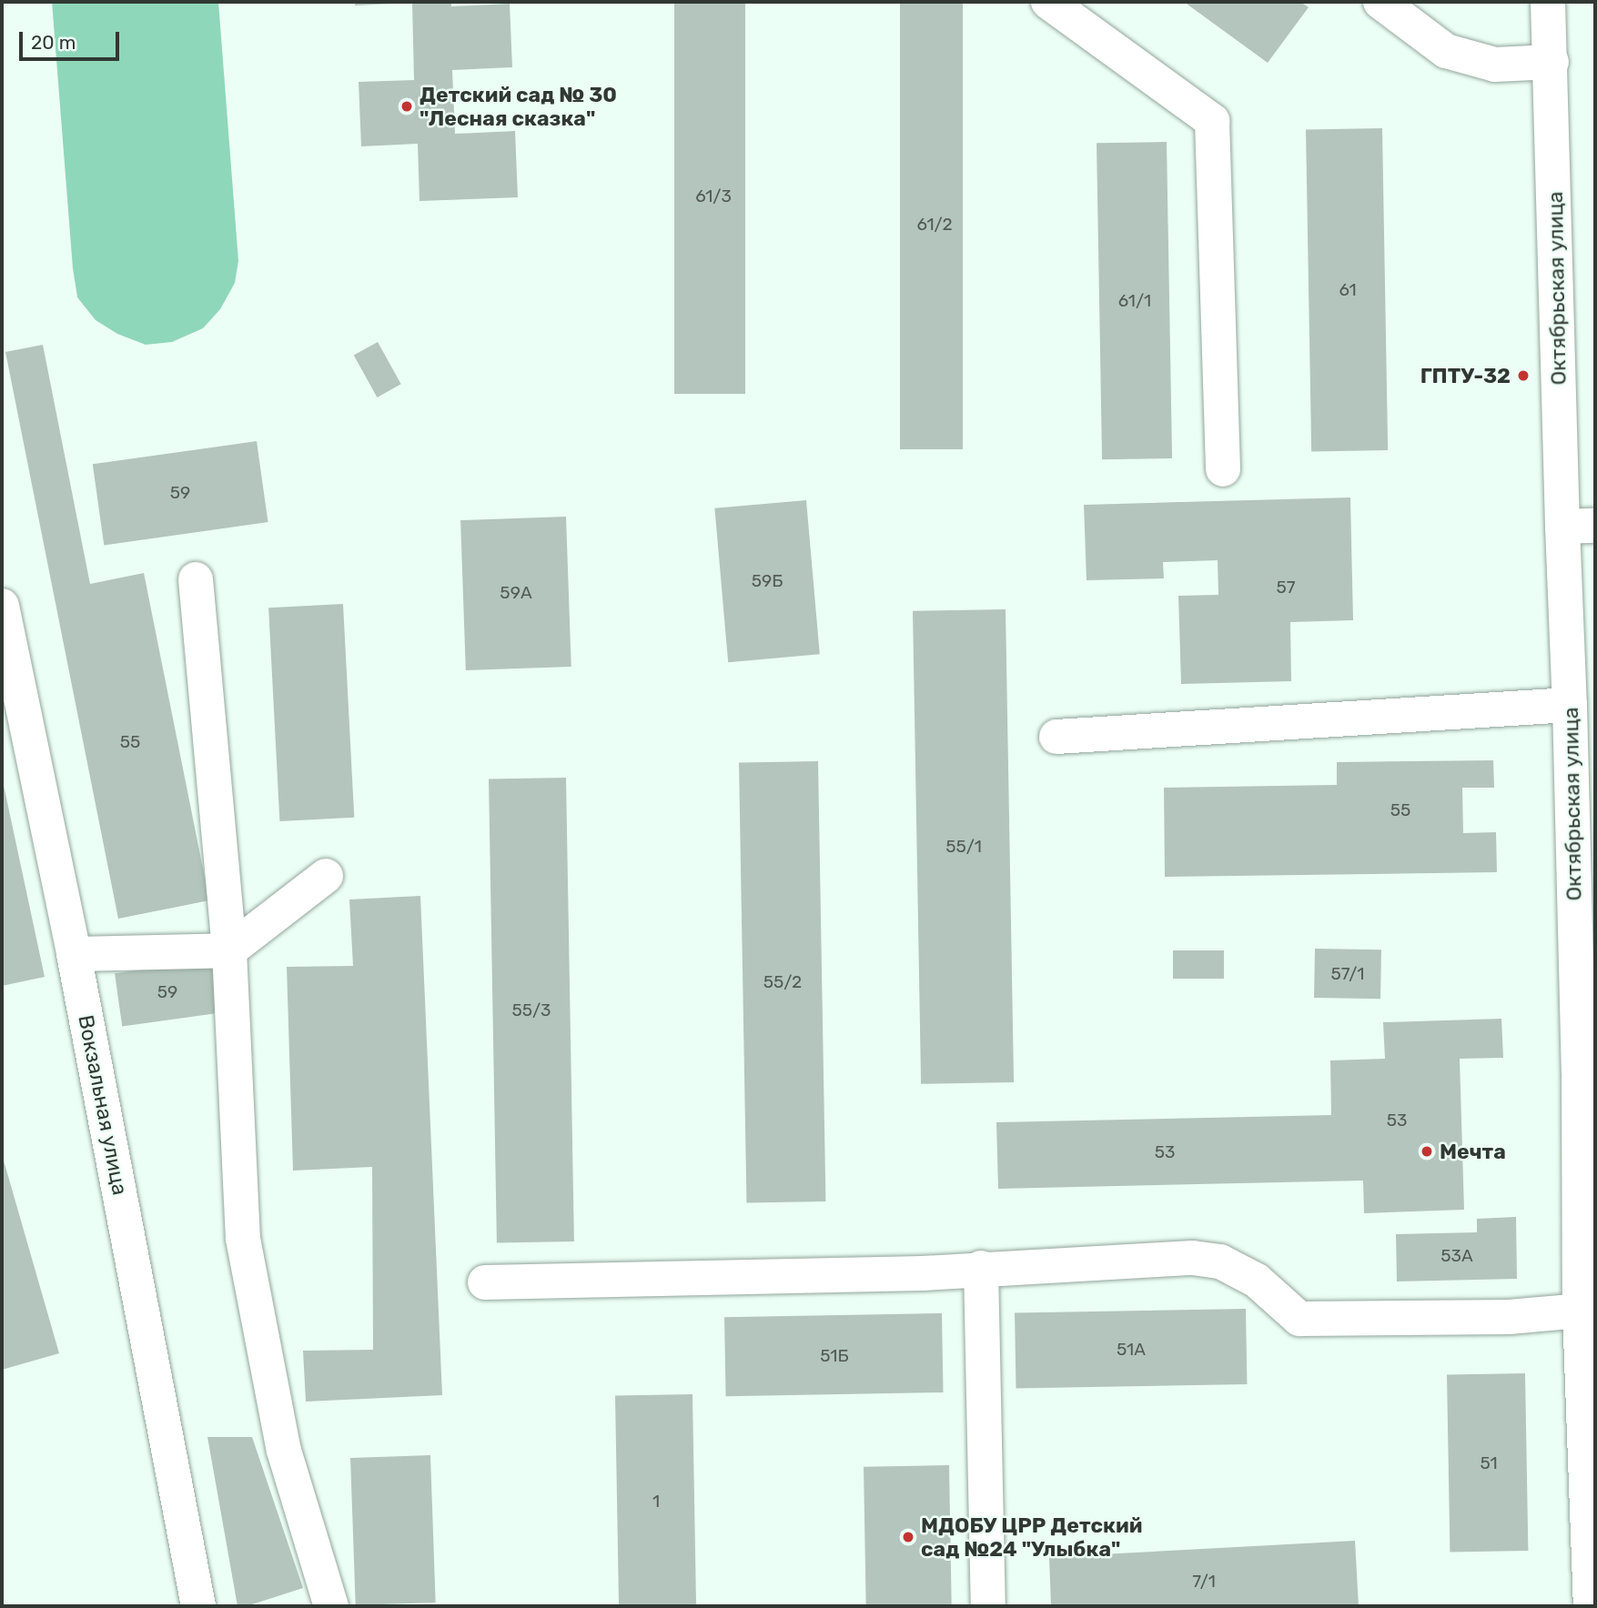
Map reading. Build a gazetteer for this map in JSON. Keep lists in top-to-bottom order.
{
  "streets": {
    "street": ["Октябрьская улица", "Вокзальная улица"]
  },
  "places": [
    "Детский сад № 30 \"Лесная сказка\"",
    "ГПТУ-32",
    "Мечта",
    "МДОБУ ЦРР Детский сад №24 \"Улыбка\""
  ],
  "house_numbers": [
    "61/3",
    "61/2",
    "61",
    "61/1",
    "59",
    "59Б",
    "57",
    "59А",
    "55",
    "55",
    "55/1",
    "57/1",
    "55/2",
    "59",
    "55/3",
    "53",
    "53",
    "53А",
    "51А",
    "51Б",
    "51",
    "1",
    "7/1"
  ],
  "scale_bar": "20 m"
}
